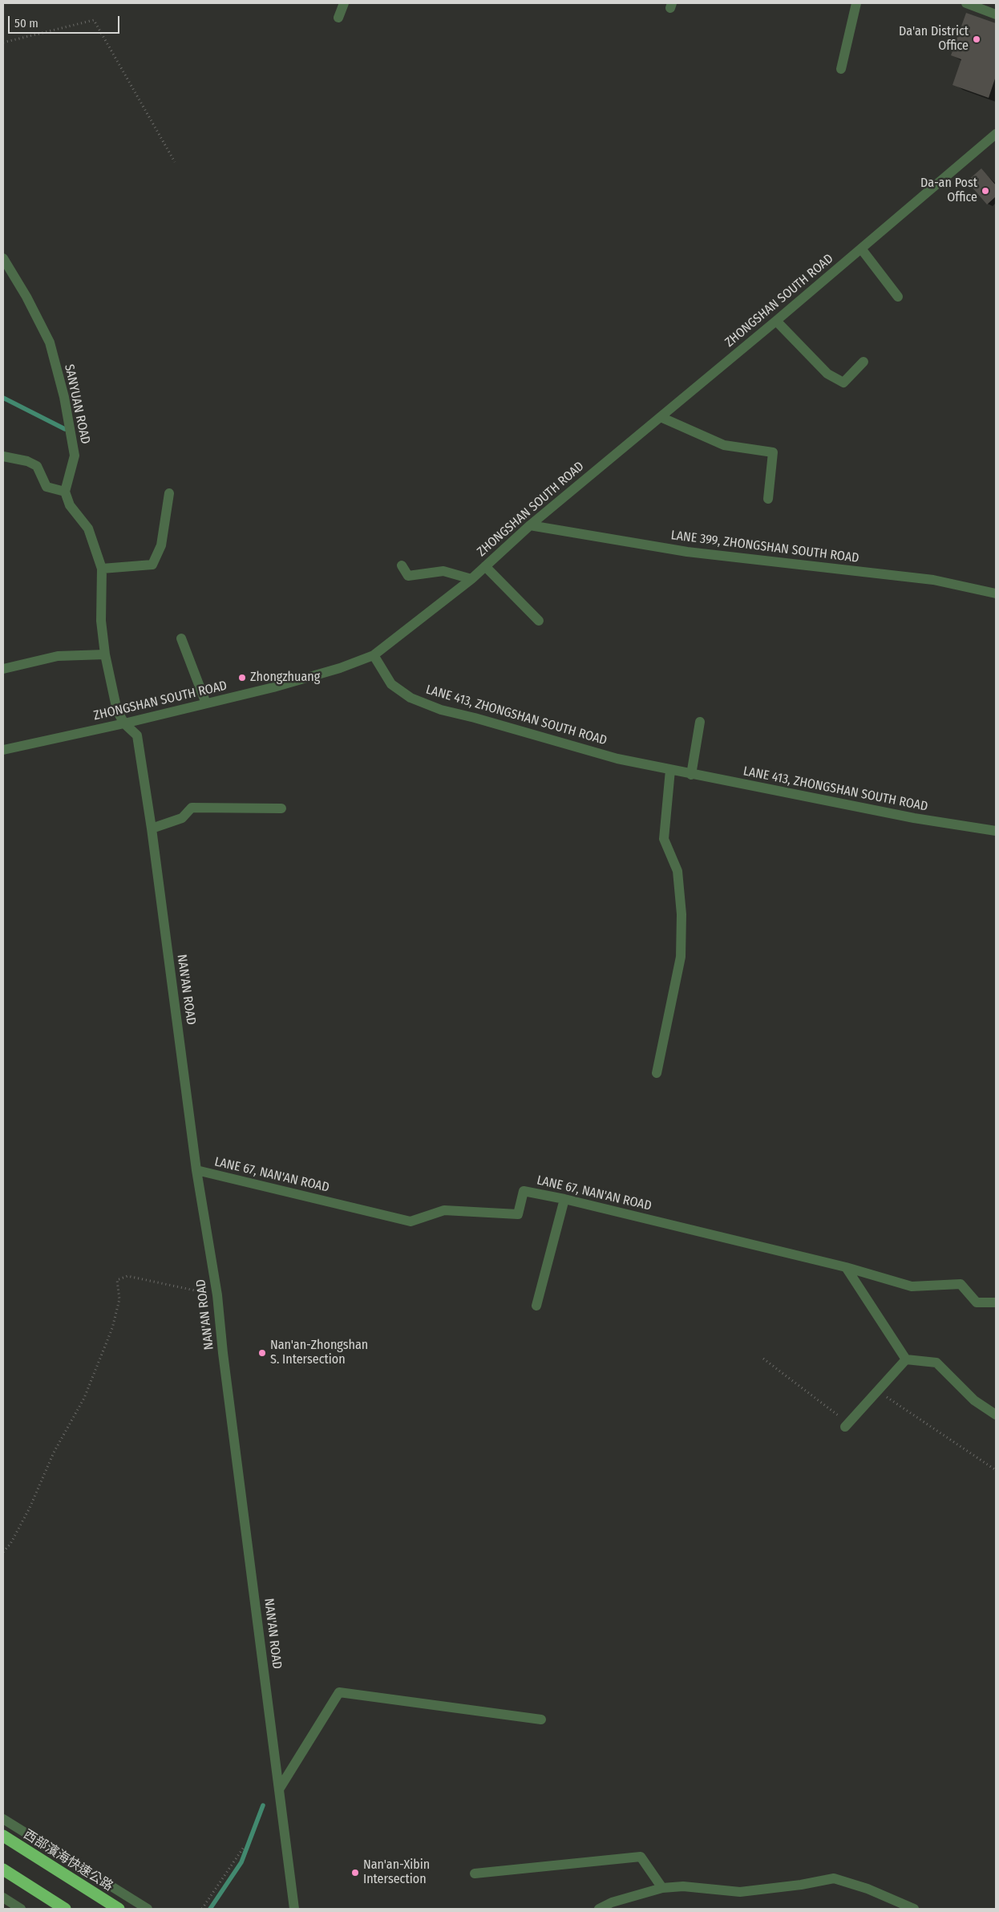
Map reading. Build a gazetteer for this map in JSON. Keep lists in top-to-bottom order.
{
  "streets": {
    "highway": ["西部濱海快速公路"],
    "street": [
      "ZHONGSHAN SOUTH ROAD",
      "SANYUAN ROAD",
      "LANE 399, ZHONGSHAN SOUTH ROAD",
      "LANE 413, ZHONGSHAN SOUTH ROAD",
      "NAN'AN ROAD",
      "LANE 67, NAN'AN ROAD"
    ]
  },
  "crossings": [
    ["ZHONGSHAN SOUTH ROAD", "LANE 399, ZHONGSHAN SOUTH ROAD"],
    ["ZHONGSHAN SOUTH ROAD", "LANE 413, ZHONGSHAN SOUTH ROAD"],
    ["ZHONGSHAN SOUTH ROAD", "NAN'AN ROAD"],
    ["NAN'AN ROAD", "LANE 67, NAN'AN ROAD"]
  ],
  "places": [
    "Da'an District Office",
    "Da-an Post Office",
    "Zhongzhuang",
    "Nan'an-Zhongshan S. Intersection",
    "Nan'an-Xibin Intersection"
  ],
  "scale_bar": "50 m"
}
